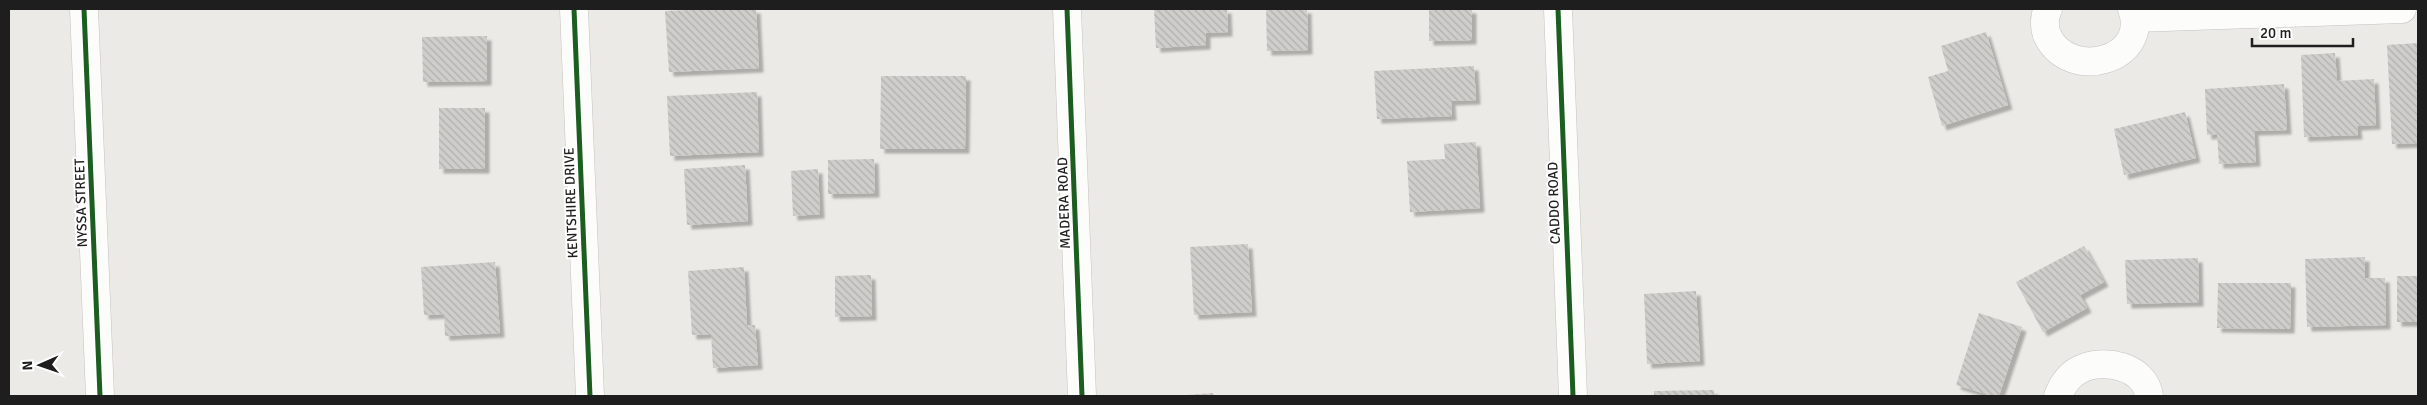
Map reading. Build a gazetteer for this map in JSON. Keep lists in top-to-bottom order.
{
  "streets": {
    "street": [
      "NYSSA STREET",
      "KENTSHIRE DRIVE",
      "MADERA ROAD",
      "CADDO ROAD"
    ]
  },
  "scale_bar": "20 m",
  "north": "left"
}
